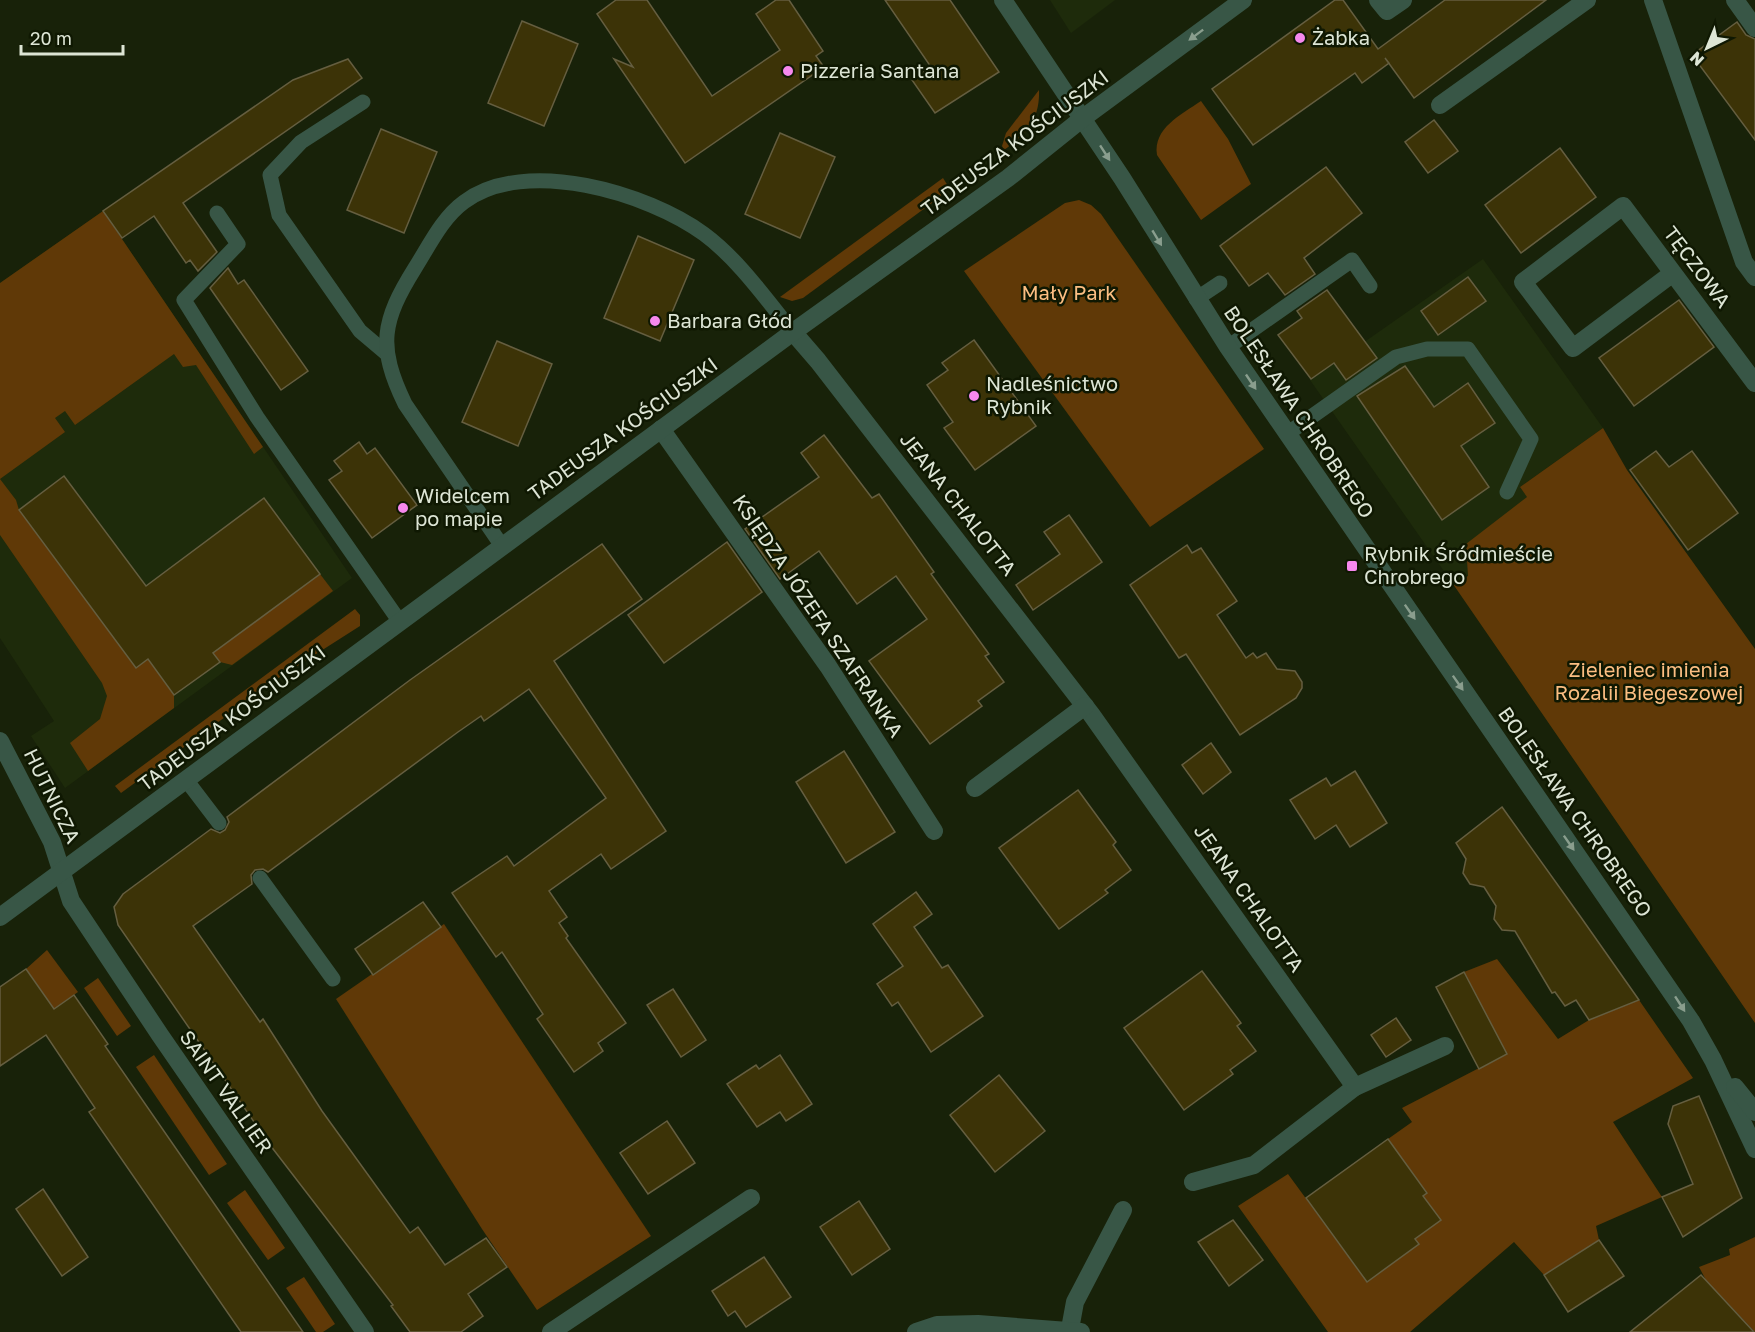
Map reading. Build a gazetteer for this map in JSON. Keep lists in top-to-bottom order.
{
  "streets": {
    "street": [
      "TADEUSZA KOŚCIUSZKI",
      "TĘCZOWA",
      "BOLESŁAWA CHROBREGO",
      "JEANA CHALOTTA",
      "KSIĘDZA JÓZEFA SZAFRANKA",
      "HUTNICZA",
      "SAINT VALLIER"
    ]
  },
  "crossings": [
    ["TADEUSZA KOŚCIUSZKI", "BOLESŁAWA CHROBREGO"],
    ["TADEUSZA KOŚCIUSZKI", "JEANA CHALOTTA"],
    ["TADEUSZA KOŚCIUSZKI", "KSIĘDZA JÓZEFA SZAFRANKA"],
    ["TADEUSZA KOŚCIUSZKI", "HUTNICZA"],
    ["TADEUSZA KOŚCIUSZKI", "SAINT VALLIER"],
    ["HUTNICZA", "SAINT VALLIER"]
  ],
  "one_way": ["BOLESŁAWA CHROBREGO"],
  "parks": ["Mały Park", "Zieleniec imienia Rozalii Biegeszowej"],
  "places": {
    "other": [
      "Żabka",
      "Pizzeria Santana",
      "Barbara Głód",
      "Nadleśnictwo Rybnik",
      "Widelcem po mapie"
    ],
    "transit": ["Rybnik Śródmieście Chrobrego"]
  },
  "scale_bar": "20 m",
  "north": "bottom left"
}
